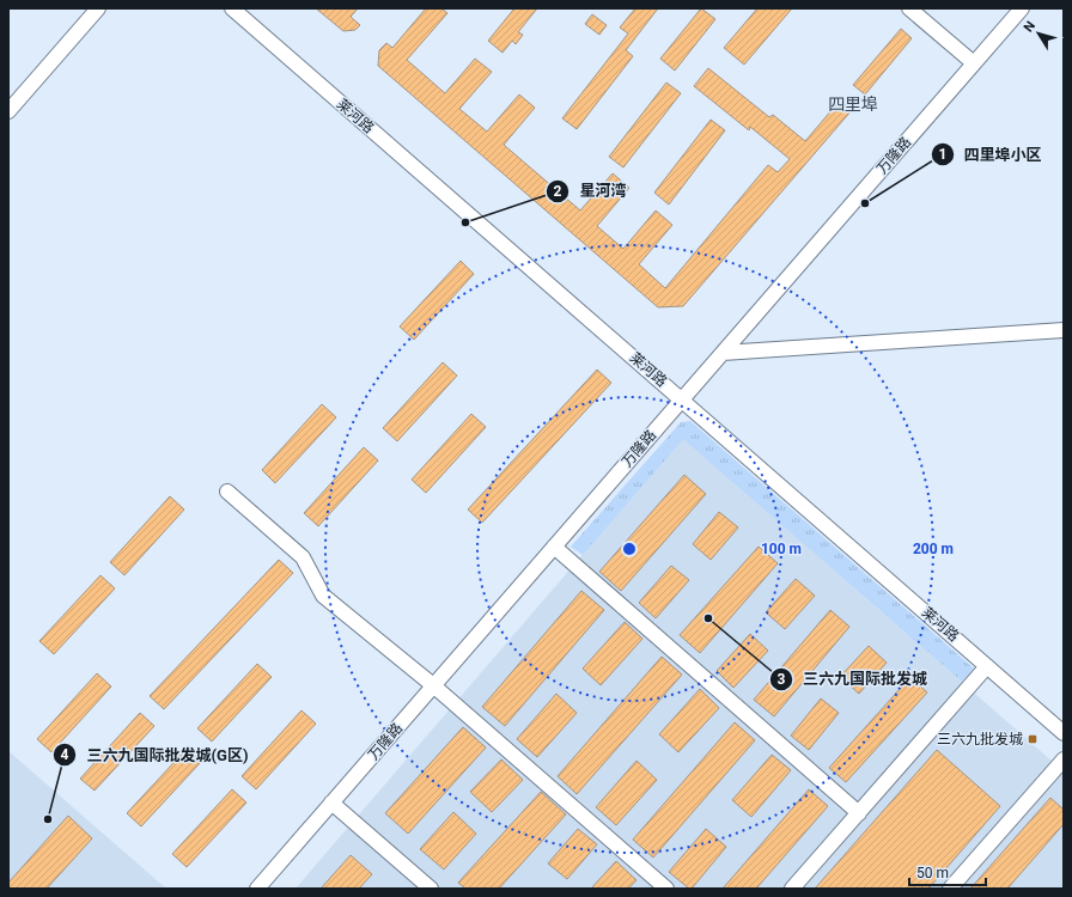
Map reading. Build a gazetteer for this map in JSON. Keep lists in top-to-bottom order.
{
  "streets": {
    "street": ["莱河路", "万隆路"]
  },
  "crossings": [
    ["莱河路", "万隆路"]
  ],
  "districts": ["四里埠"],
  "places": {
    "other": [
      "四里埠小区",
      "星河湾",
      "三六九国际批发城",
      "三六九国际批发城(G区)"
    ],
    "transit": ["三六九批发城"]
  },
  "scale_bar": "50 m",
  "north": "top left",
  "rings": ["100 m", "200 m"]
}
